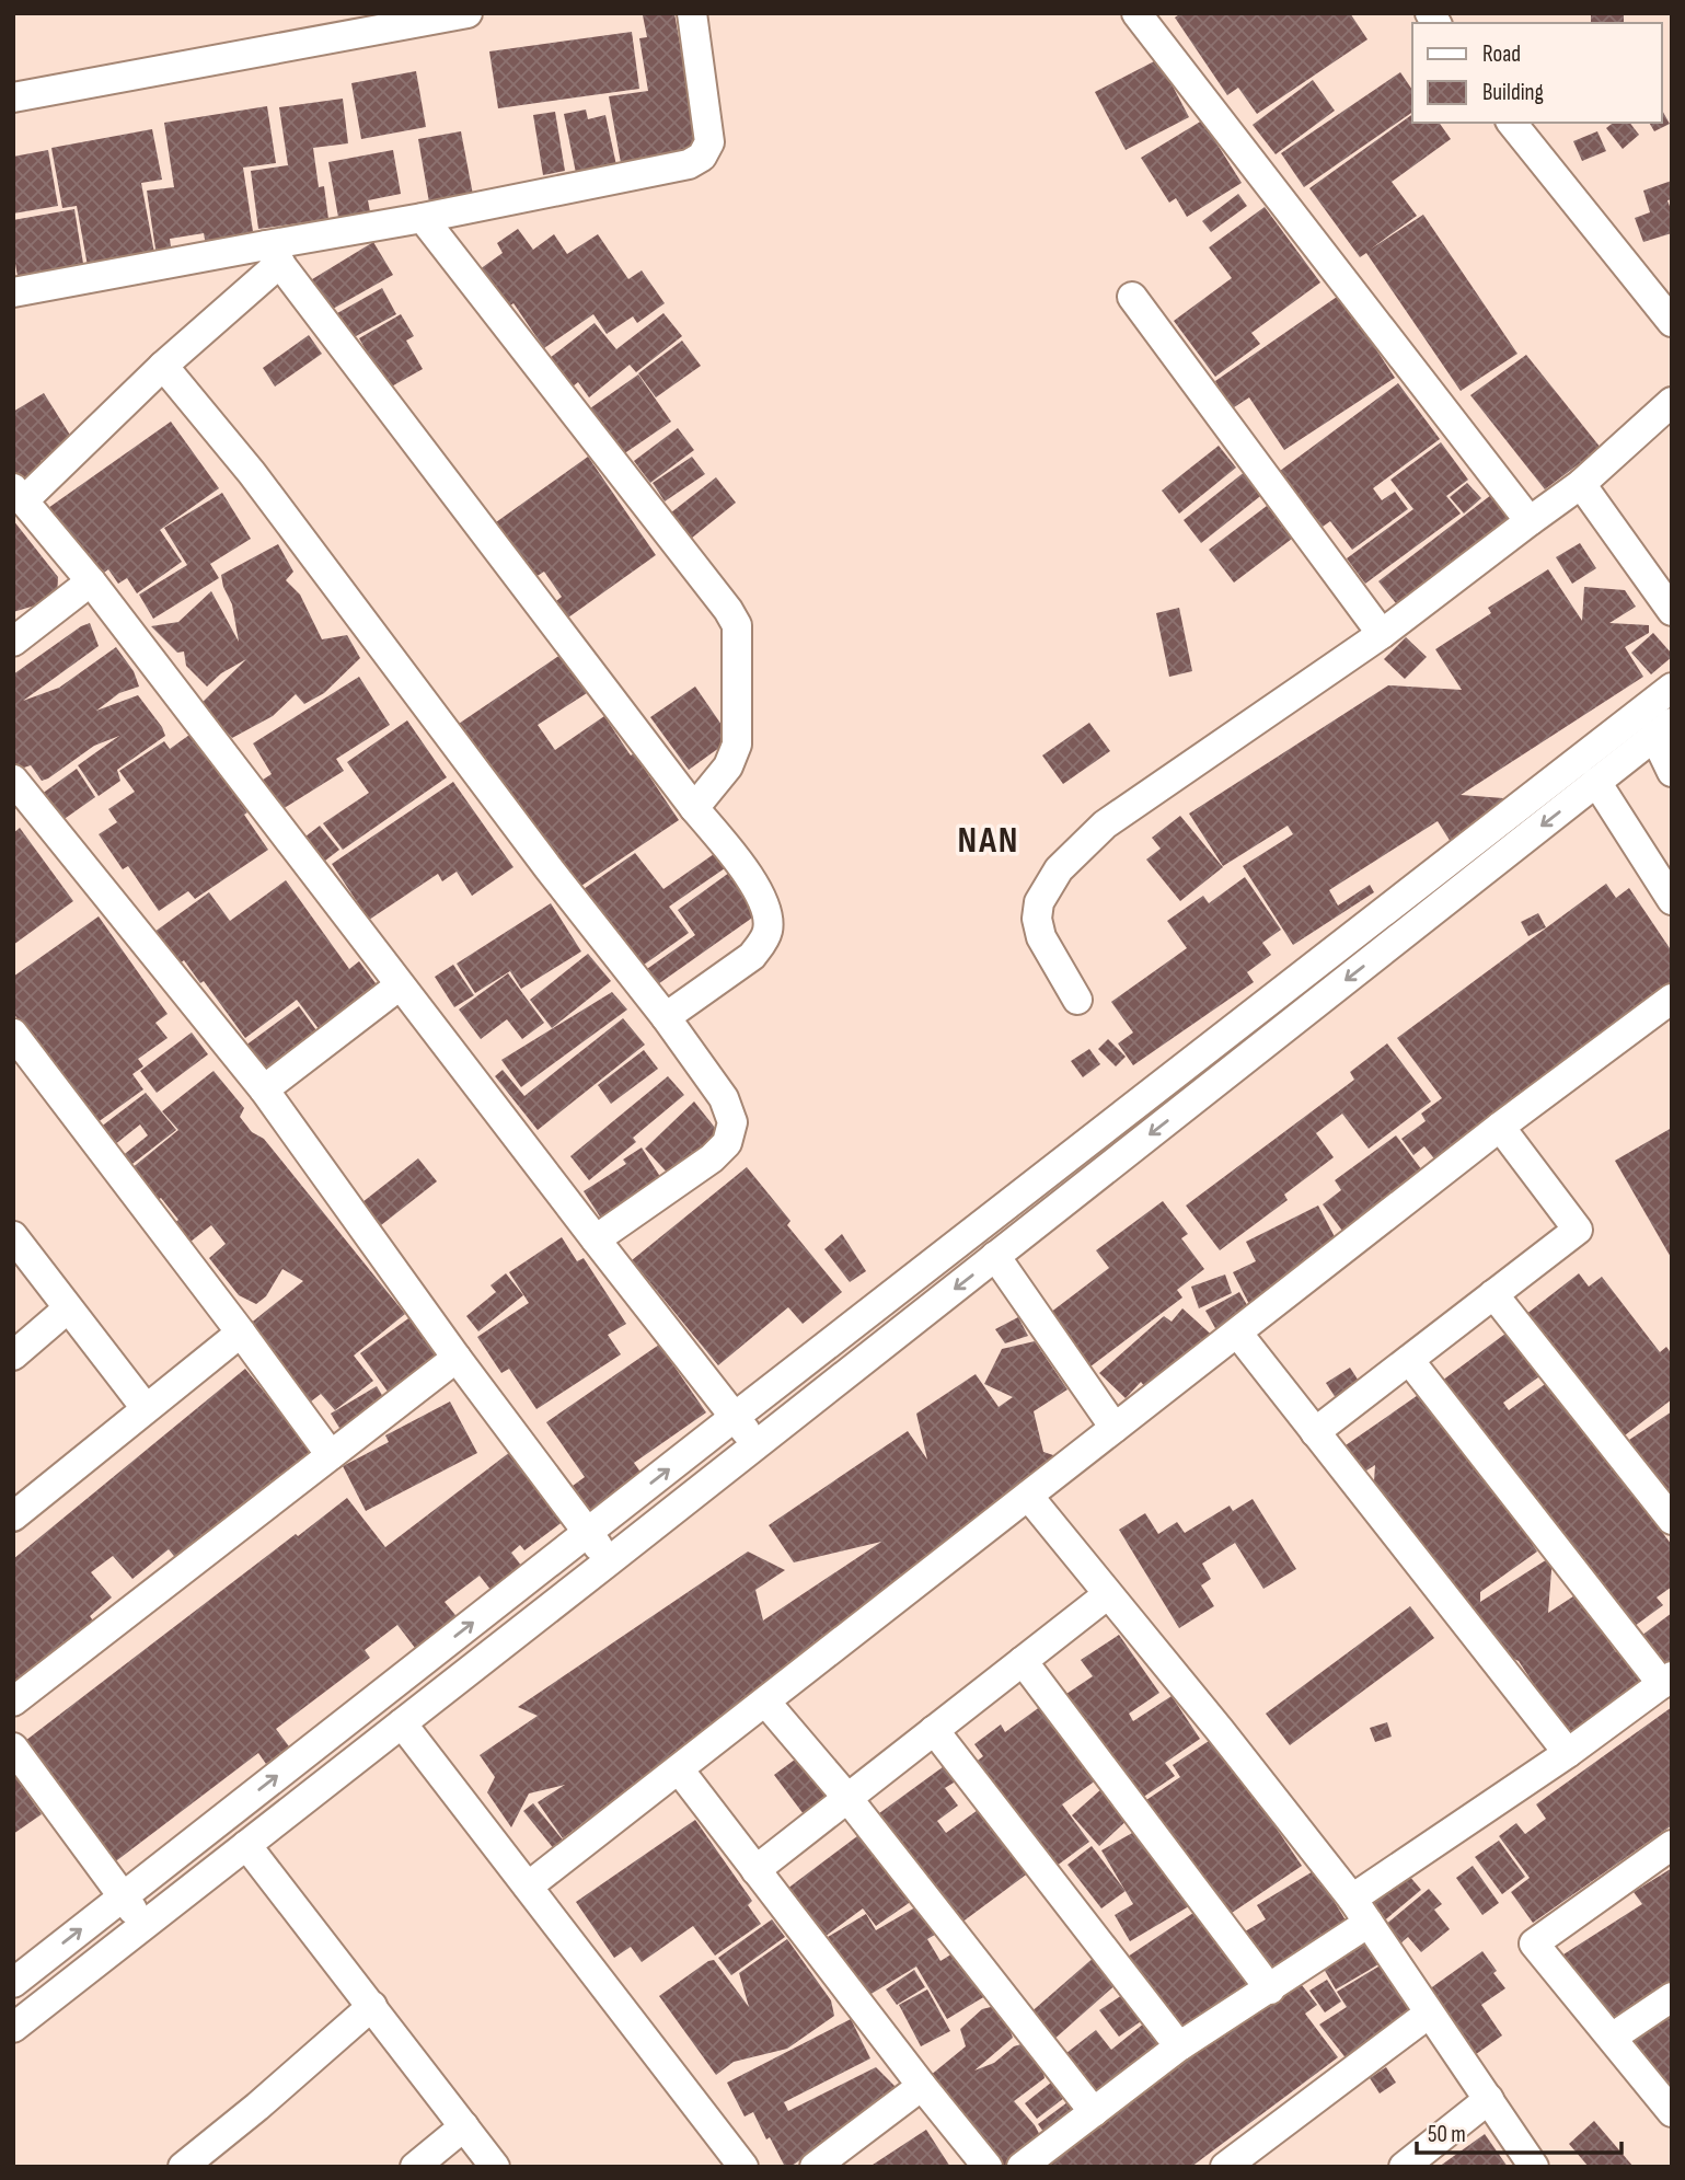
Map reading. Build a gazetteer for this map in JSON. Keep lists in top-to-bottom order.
{
  "districts": ["NAN"],
  "legend": ["Road", "Building"],
  "scale_bar": "50 m"
}
